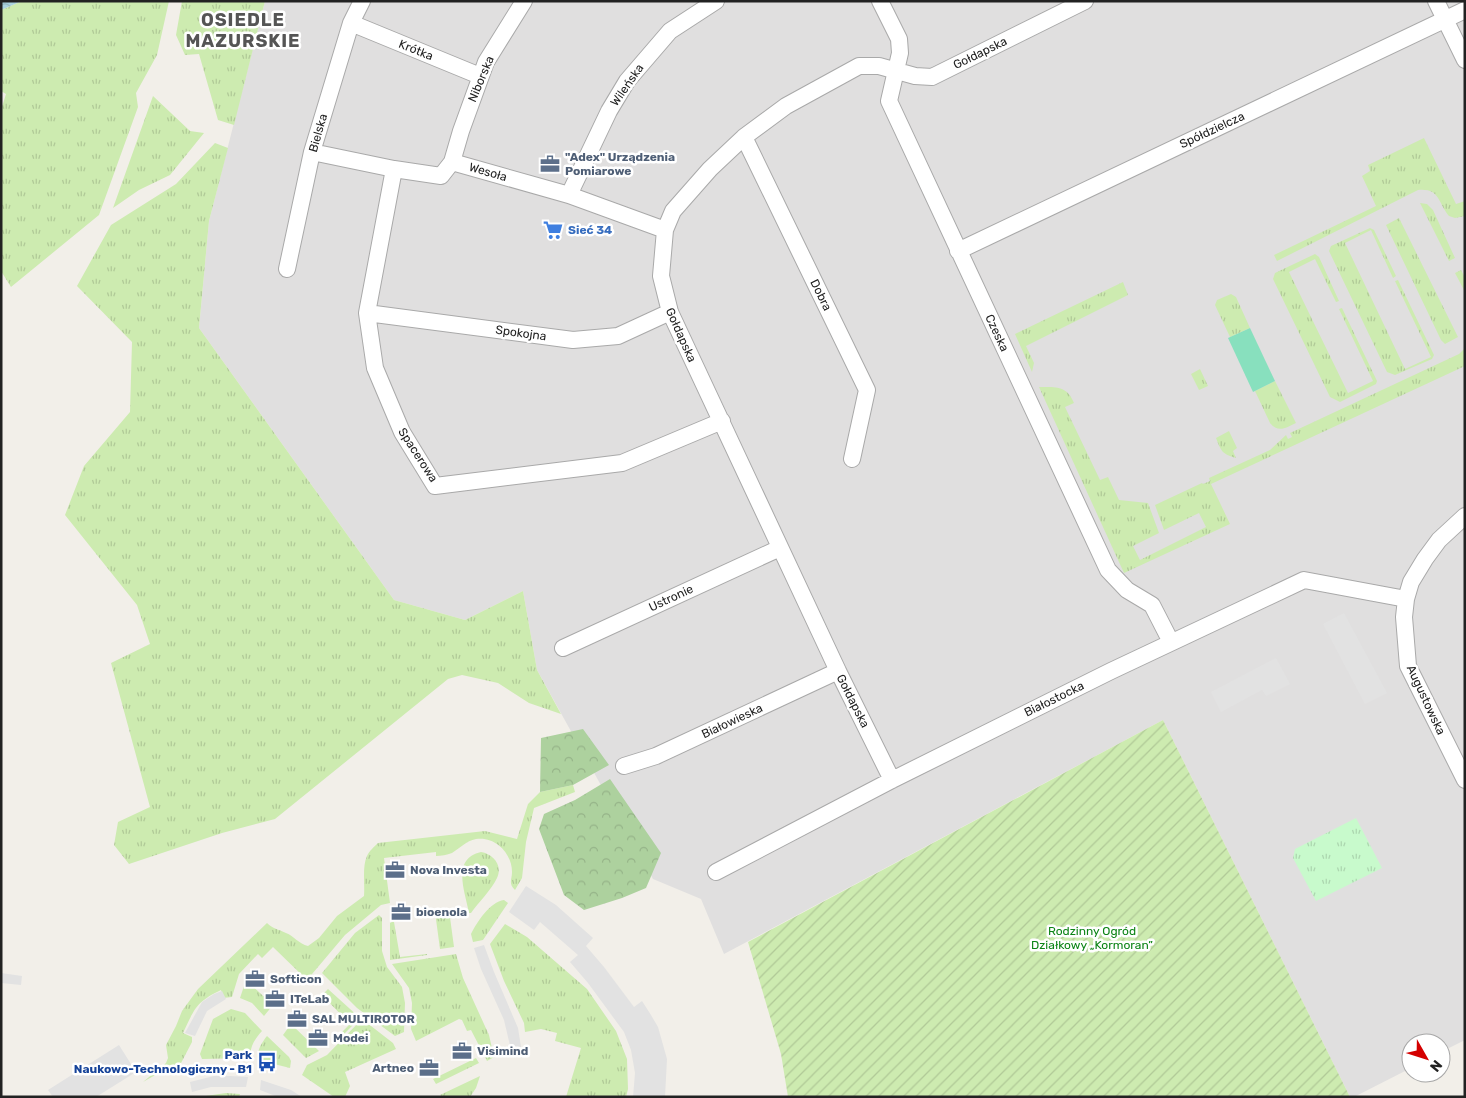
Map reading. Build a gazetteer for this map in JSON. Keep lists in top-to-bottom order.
{
  "streets": {
    "street": [
      "Krótka",
      "Gołdapska",
      "Niborska",
      "Wileńska",
      "Spółdzielcza",
      "Bielska",
      "Wesoła",
      "Dobra",
      "Spokojna",
      "Czeska",
      "Spacerowa",
      "Ustronie",
      "Białostocka",
      "Augustowska",
      "Białowieska"
    ]
  },
  "crossings": [
    ["Krótka", "Niborska"],
    ["Krótka", "Bielska"],
    ["Gołdapska", "Wesoła"],
    ["Gołdapska", "Dobra"],
    ["Gołdapska", "Spokojna"],
    ["Gołdapska", "Czeska"],
    ["Gołdapska", "Spacerowa"],
    ["Gołdapska", "Ustronie"],
    ["Gołdapska", "Białostocka"],
    ["Gołdapska", "Białowieska"],
    ["Niborska", "Wesoła"],
    ["Wileńska", "Wesoła"],
    ["Spółdzielcza", "Czeska"],
    ["Bielska", "Wesoła"],
    ["Wesoła", "Spacerowa"],
    ["Spokojna", "Spacerowa"],
    ["Czeska", "Białostocka"],
    ["Białostocka", "Augustowska"]
  ],
  "districts": ["OSIEDLE MAZURSKIE"],
  "parks": ["Rodzinny Ogród Działkowy „Kormoran”"],
  "places": {
    "office": [
      "\"Adex\" Urządzenia Pomiarowe",
      "Nova Investa",
      "bioenola",
      "Softicon",
      "ITeLab",
      "SAL MULTIROTOR",
      "Modei",
      "Visimind",
      "Artneo"
    ],
    "supermarket": ["Sieć 34"],
    "bus stop": ["Park Naukowo-Technologiczny - B1"]
  },
  "north": "bottom right"
}
